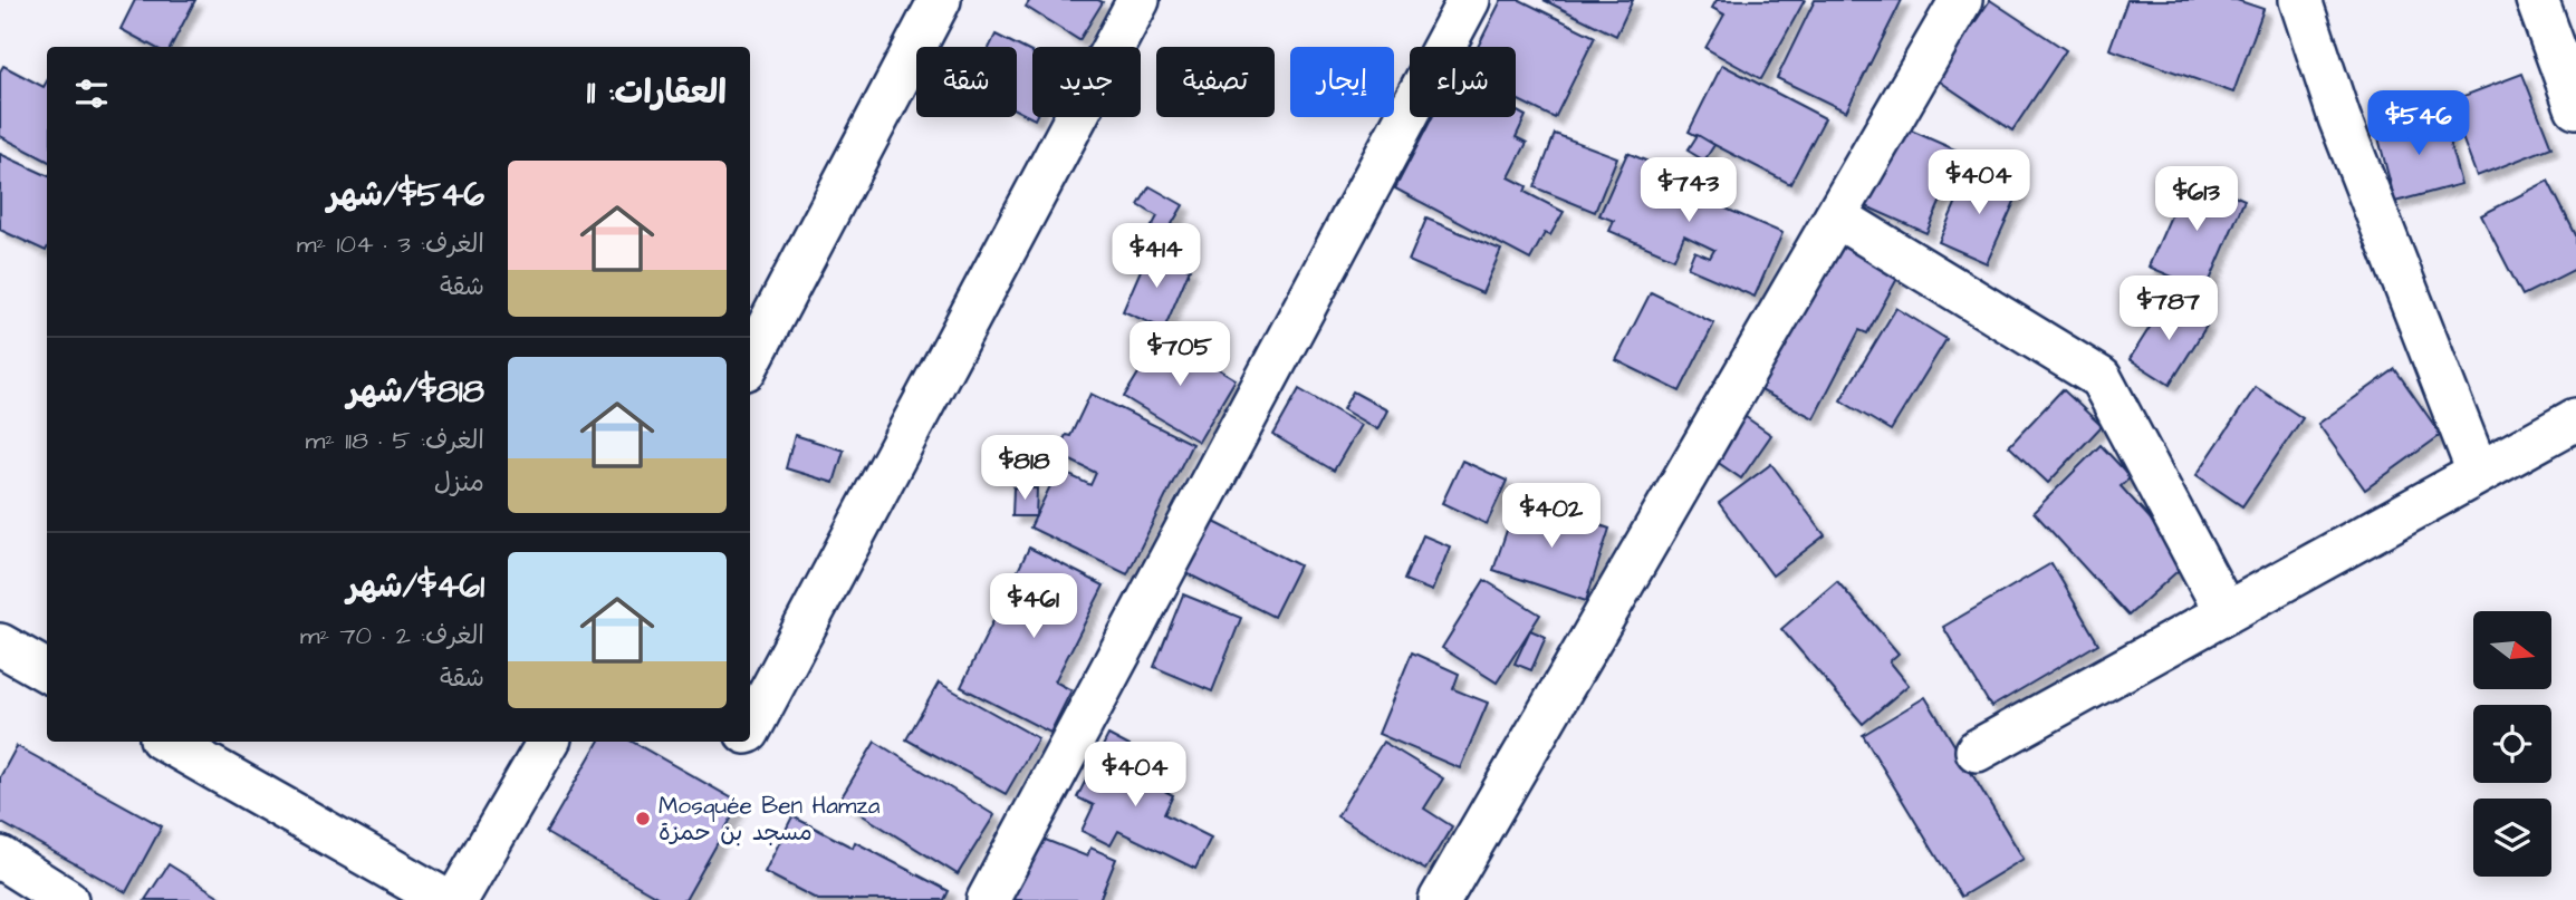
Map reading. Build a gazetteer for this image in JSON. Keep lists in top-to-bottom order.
{
  "places": ["Mosquée Ben Hamza مسجد بن حمزة"],
  "north": "right",
  "page": {
    "chip": [
      "شراء",
      "إيجار",
      "تصفية",
      "جديد",
      "شقة"
    ],
    "heading": "العقارات: 11",
    "price": [
      "$546",
      "$404",
      "$743",
      "$613",
      "$414",
      "$787",
      "$705",
      "$818",
      "$402",
      "$461",
      "$404"
    ],
    "list": [
      {
        "name": "$546/شهر",
        "note": "الغرف: 3 · 104 m² · شقة"
      },
      {
        "name": "$818/شهر",
        "note": "الغرف: 5 · 118 m² · منزل"
      },
      {
        "name": "$461/شهر",
        "note": "الغرف: 2 · 70 m² · شقة"
      }
    ]
  }
}
